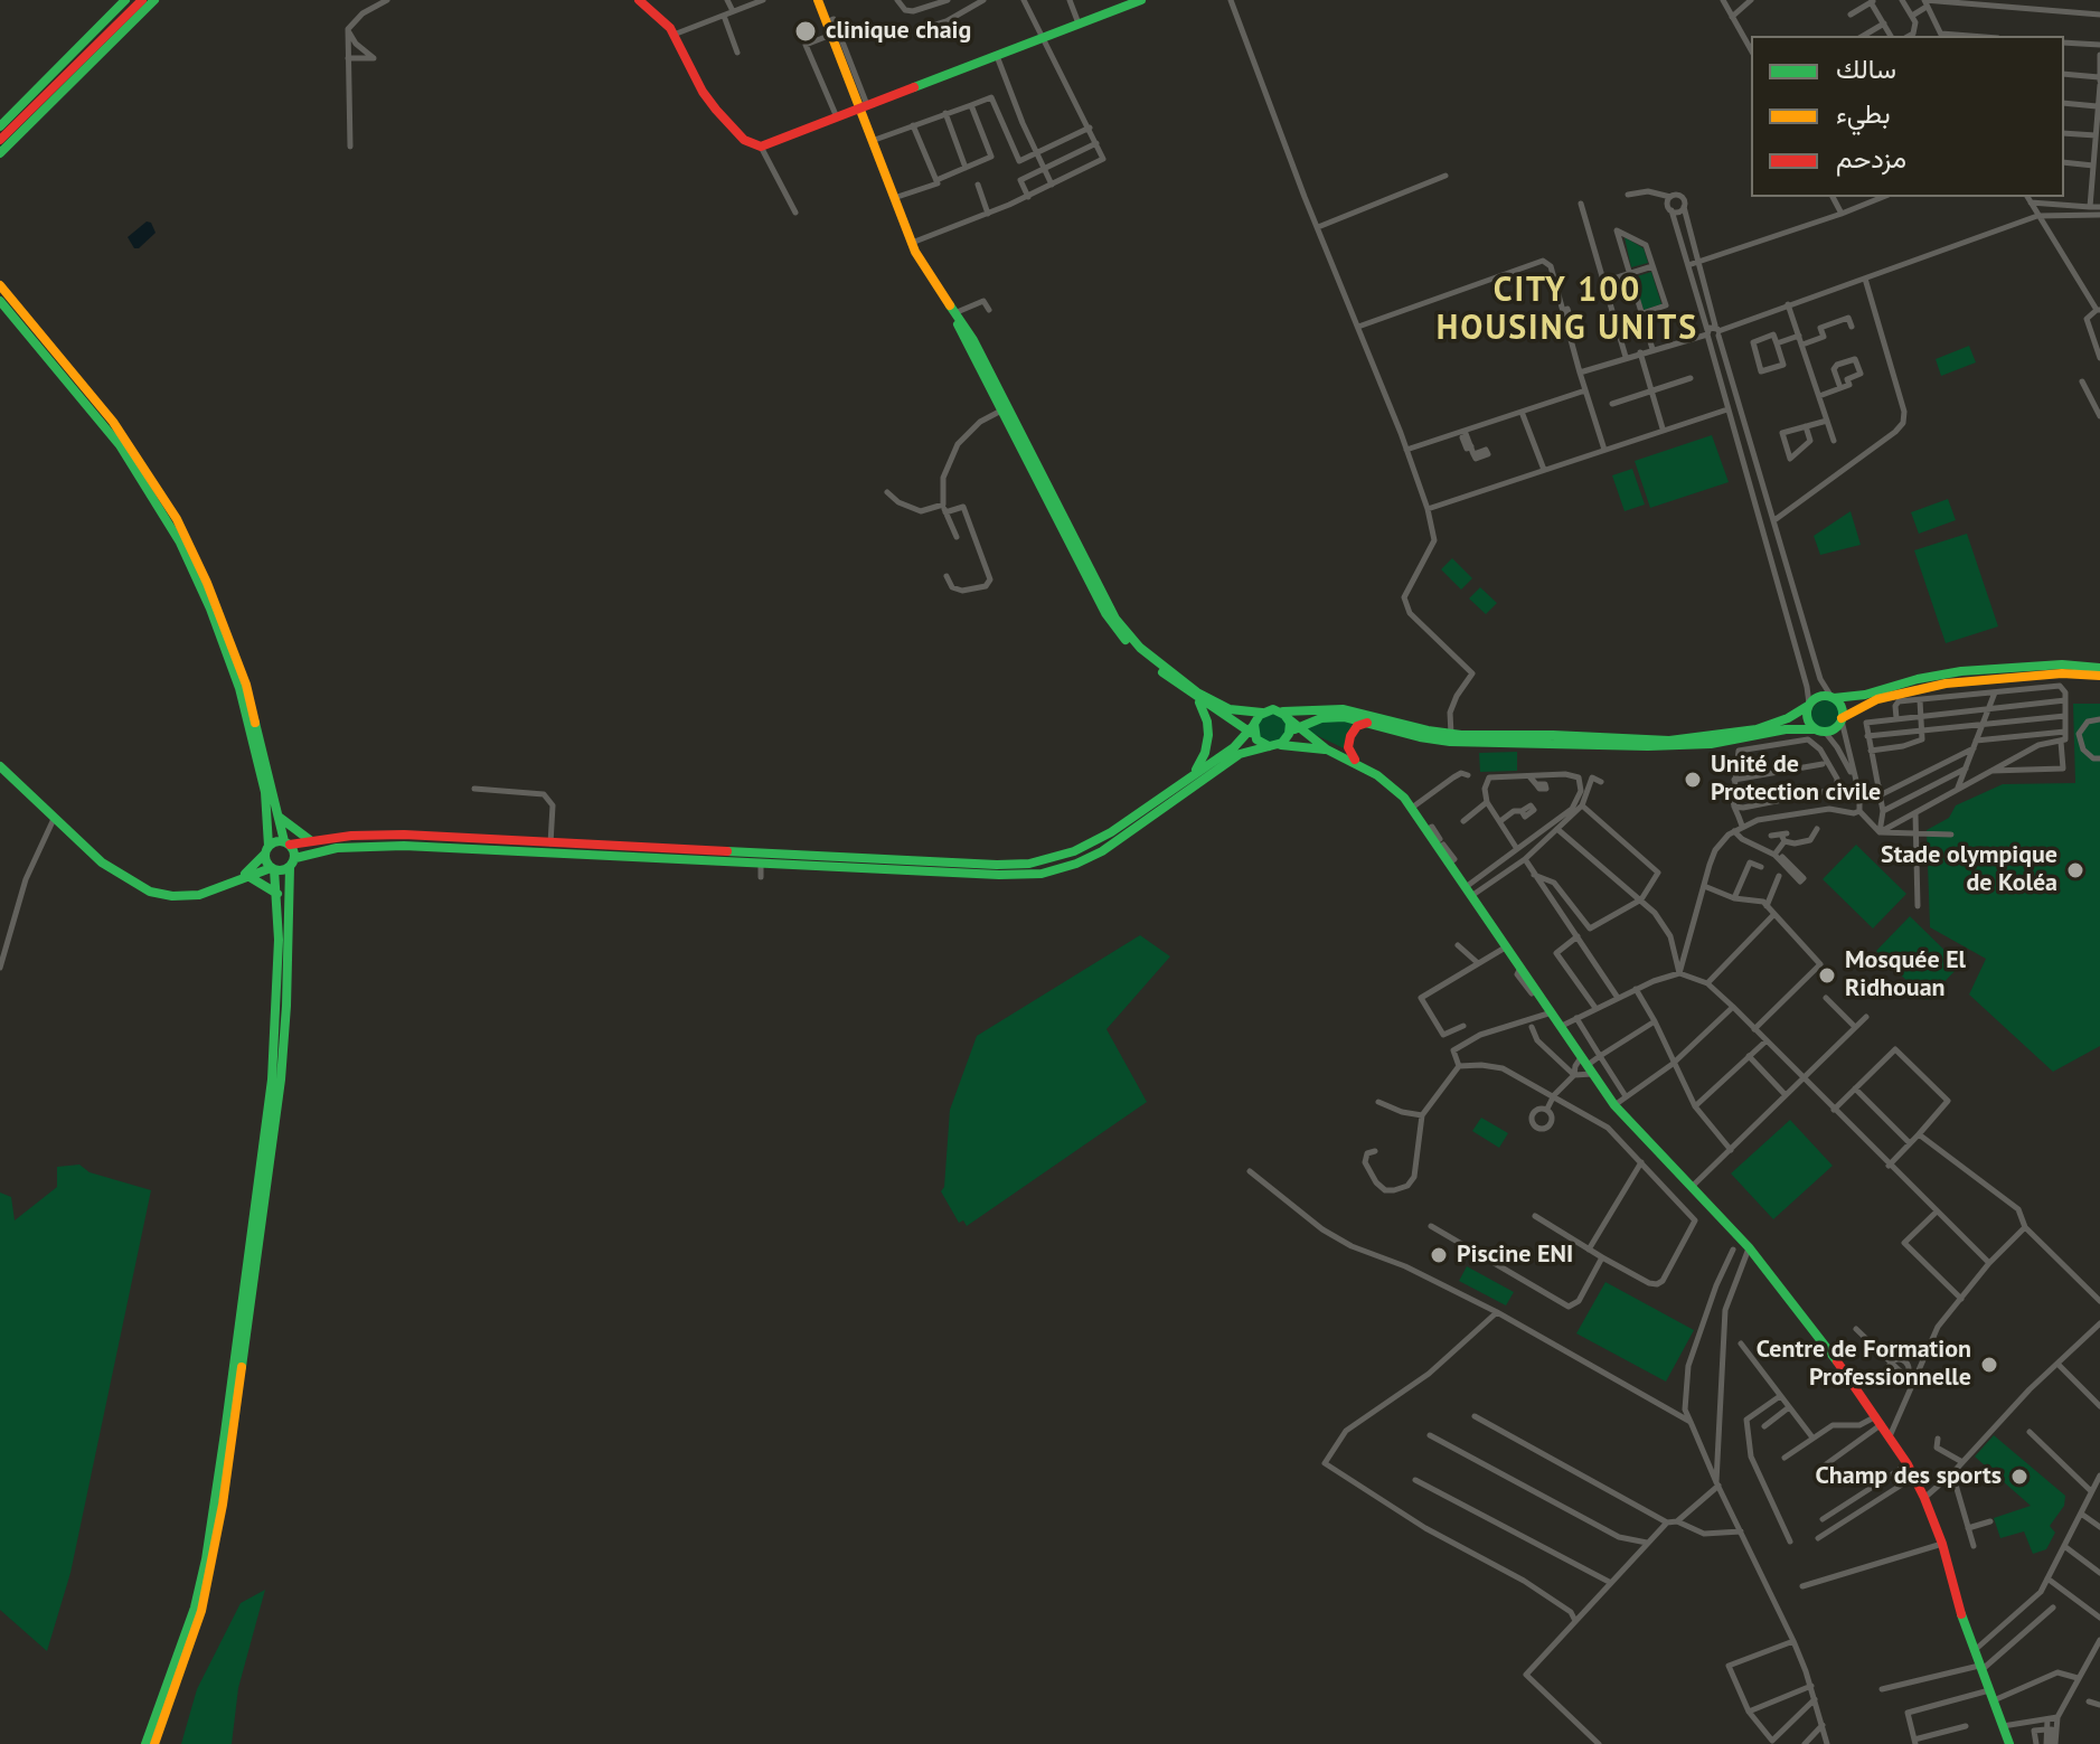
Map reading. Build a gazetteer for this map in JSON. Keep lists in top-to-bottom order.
{
  "districts": ["CITY 100 HOUSING UNITS"],
  "places": [
    "clinique chaig",
    "Unité de Protection civile",
    "Stade olympique de Koléa",
    "Mosquée El Ridhouan",
    "Piscine ENI",
    "Centre de Formation Professionnelle",
    "Champ des sports"
  ],
  "legend": ["سالك", "بطيء", "مزدحم"]
}
